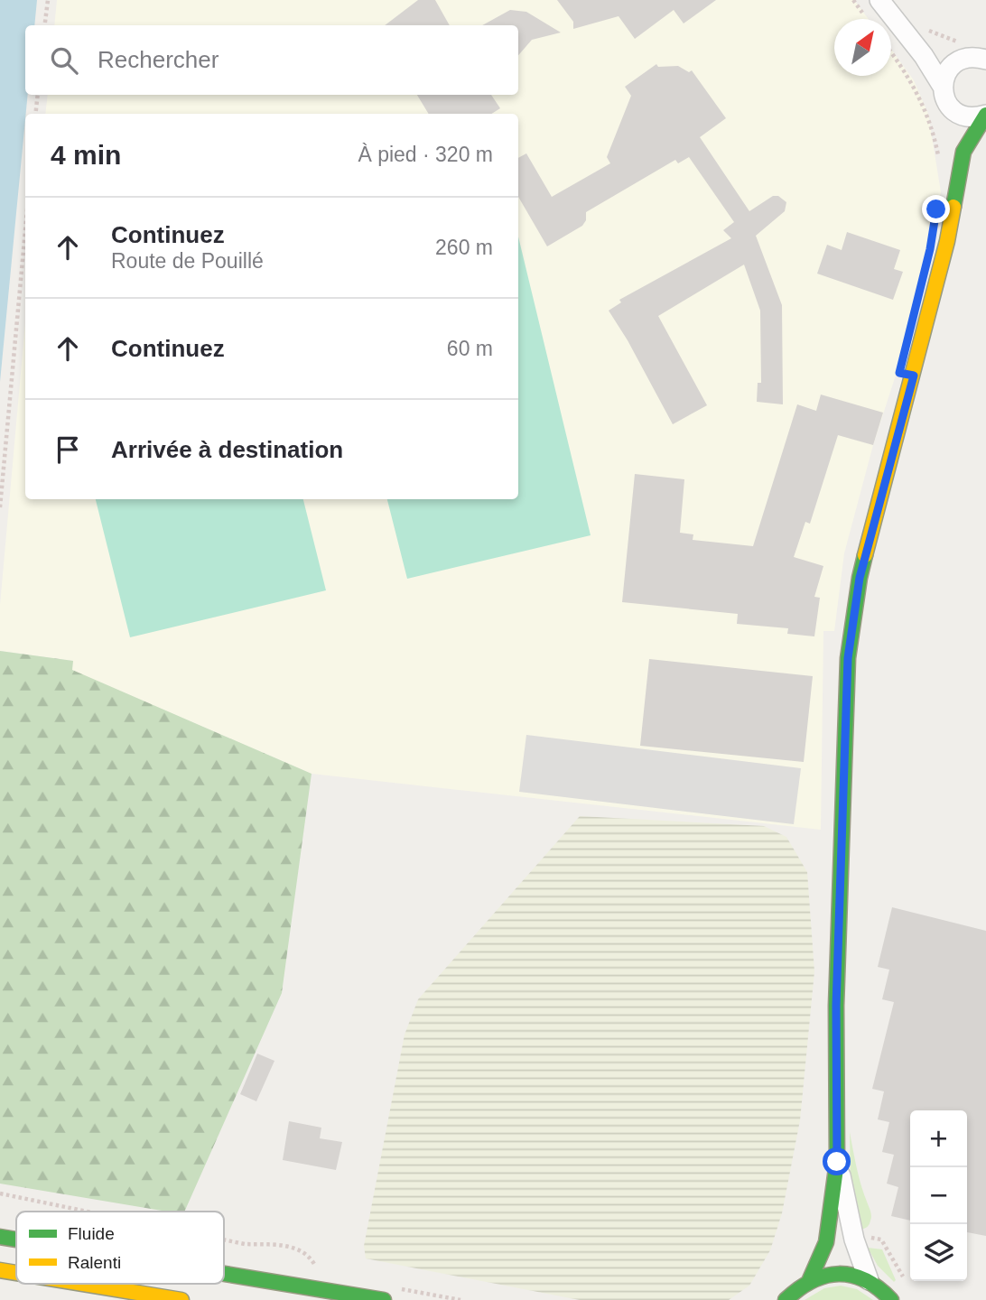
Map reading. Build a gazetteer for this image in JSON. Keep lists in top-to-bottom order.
{
  "legend": ["Fluide", "Ralenti"],
  "north": "top right",
  "page": {
    "search": "Rechercher",
    "heading": ["4 min", "À pied · 320 m"],
    "list": [
      ["Continuez", "Route de Pouillé", "260 m"],
      ["Continuez", "60 m"],
      "Arrivée à destination"
    ],
    "map_buttons": ["+", "−"]
  }
}
